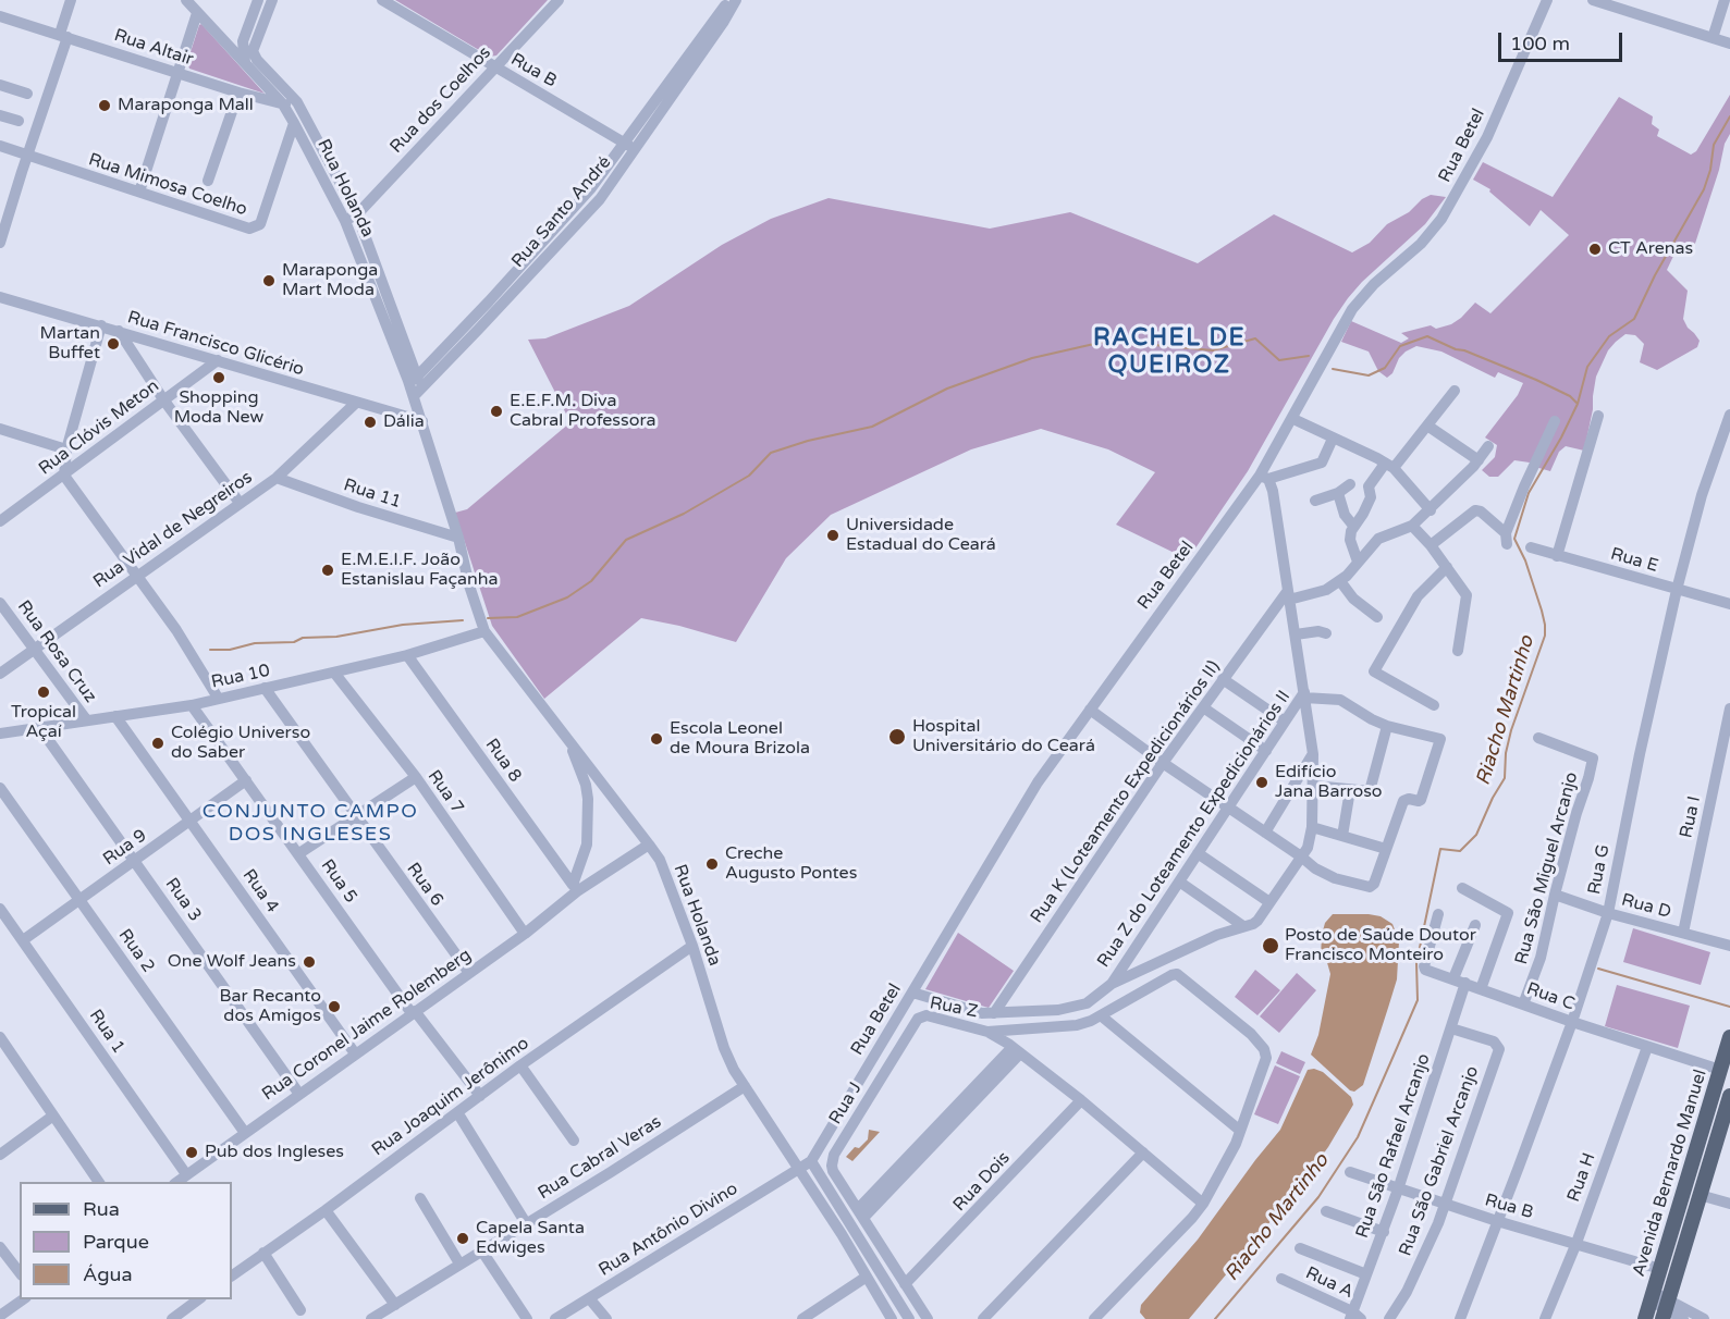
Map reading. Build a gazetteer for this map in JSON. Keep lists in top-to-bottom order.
{
  "streets": {
    "main road": ["Avenida Bernardo Manuel"],
    "street": [
      "Rua Altair",
      "Rua B",
      "Rua dos Coelhos",
      "Rua Betel",
      "Rua Mimosa Coelho",
      "Rua Holanda",
      "Rua Santo André",
      "Rua Francisco Glicério",
      "Rua Clóvis Meton",
      "Rua 11",
      "Rua Vidal de Negreiros",
      "Rua E",
      "Rua Rosa Cruz",
      "Rua 10",
      "Rua 8",
      "Rua 7",
      "Rua K (Loteamento Expedicionários II)",
      "Rua I",
      "Rua Z do Loteamento Expedicionários II",
      "Rua 9",
      "Rua São Miguel Arcanjo",
      "Rua G",
      "Rua 5",
      "Rua 6",
      "Rua 4",
      "Rua 3",
      "Rua D",
      "Rua 2",
      "Rua C",
      "Rua Z",
      "Rua Coronel Jaime Rolemberg",
      "Rua 1",
      "Rua Joaquim Jerônimo",
      "Rua J",
      "Rua São Rafael Arcanjo",
      "Rua Cabral Veras",
      "Rua São Gabriel Arcanjo",
      "Rua H",
      "Rua Dois",
      "Rua Antônio Divino",
      "Rua A"
    ]
  },
  "crossings": [
    ["Rua Altair", "Rua Holanda"],
    ["Rua B", "Rua dos Coelhos"],
    ["Rua B", "Rua Santo André"],
    ["Rua B", "Rua G"],
    ["Rua B", "Rua São Rafael Arcanjo"],
    ["Rua B", "Rua São Gabriel Arcanjo"],
    ["Rua B", "Avenida Bernardo Manuel"],
    ["Rua B", "Rua H"],
    ["Rua dos Coelhos", "Rua Holanda"],
    ["Rua Mimosa Coelho", "Rua Holanda"],
    ["Rua Holanda", "Rua Santo André"],
    ["Rua Holanda", "Rua Francisco Glicério"],
    ["Rua Holanda", "Rua 11"],
    ["Rua Holanda", "Rua 10"],
    ["Rua Holanda", "Rua Coronel Jaime Rolemberg"],
    ["Rua Holanda", "Rua Joaquim Jerônimo"],
    ["Rua Holanda", "Rua Cabral Veras"],
    ["Rua Holanda", "Rua Antônio Divino"],
    ["Rua Francisco Glicério", "Rua Clóvis Meton"],
    ["Rua Francisco Glicério", "Rua Vidal de Negreiros"],
    ["Rua 11", "Rua Vidal de Negreiros"],
    ["Rua Vidal de Negreiros", "Rua Rosa Cruz"],
    ["Rua E", "Rua G"],
    ["Rua Rosa Cruz", "Rua 10"],
    ["Rua 10", "Rua 8"],
    ["Rua 10", "Rua 7"],
    ["Rua 10", "Rua 5"],
    ["Rua 10", "Rua 6"],
    ["Rua 10", "Rua 4"],
    ["Rua 10", "Rua 3"],
    ["Rua 8", "Rua Coronel Jaime Rolemberg"],
    ["Rua 7", "Rua Coronel Jaime Rolemberg"],
    ["Rua I", "Rua D"],
    ["Rua 9", "Rua 5"],
    ["Rua 9", "Rua 4"],
    ["Rua 9", "Rua 3"],
    ["Rua 9", "Rua 2"],
    ["Rua 9", "Rua 1"],
    ["Rua São Miguel Arcanjo", "Rua D"],
    ["Rua São Miguel Arcanjo", "Rua C"],
    ["Rua G", "Rua D"],
    ["Rua G", "Rua C"],
    ["Rua 5", "Rua Coronel Jaime Rolemberg"],
    ["Rua 5", "Rua Joaquim Jerônimo"],
    ["Rua 6", "Rua Coronel Jaime Rolemberg"],
    ["Rua 4", "Rua Coronel Jaime Rolemberg"],
    ["Rua 3", "Rua Coronel Jaime Rolemberg"],
    ["Rua 2", "Rua Coronel Jaime Rolemberg"],
    ["Rua C", "Rua São Rafael Arcanjo"],
    ["Rua C", "Avenida Bernardo Manuel"],
    ["Rua C", "Rua H"],
    ["Rua Z", "Rua J"],
    ["Rua Coronel Jaime Rolemberg", "Rua 1"],
    ["Rua São Rafael Arcanjo", "Rua São Gabriel Arcanjo"],
    ["Rua São Rafael Arcanjo", "Rua A"]
  ],
  "districts": ["RACHEL DE QUEIROZ", "CONJUNTO CAMPO DOS INGLESES"],
  "water": ["Riacho Martinho"],
  "places": [
    "Maraponga Mall",
    "CT Arenas",
    "Maraponga Mart Moda",
    "Martan Buffet",
    "Shopping Moda New",
    "E.E.F.M. Diva Cabral Professora",
    "Dália",
    "Universidade Estadual do Ceará",
    "E.M.E.I.F. João Estanislau Façanha",
    "Tropical Açaí",
    "Hospital Universitário do Ceará",
    "Escola Leonel de Moura Brizola",
    "Colégio Universo do Saber",
    "Edifício Jana Barroso",
    "Creche Augusto Pontes",
    "Posto de Saúde Doutor Francisco Monteiro",
    "One Wolf Jeans",
    "Bar Recanto dos Amigos",
    "Pub dos Ingleses",
    "Capela Santa Edwiges"
  ],
  "legend": ["Rua", "Parque", "Água"],
  "scale_bar": "100 m"
}
